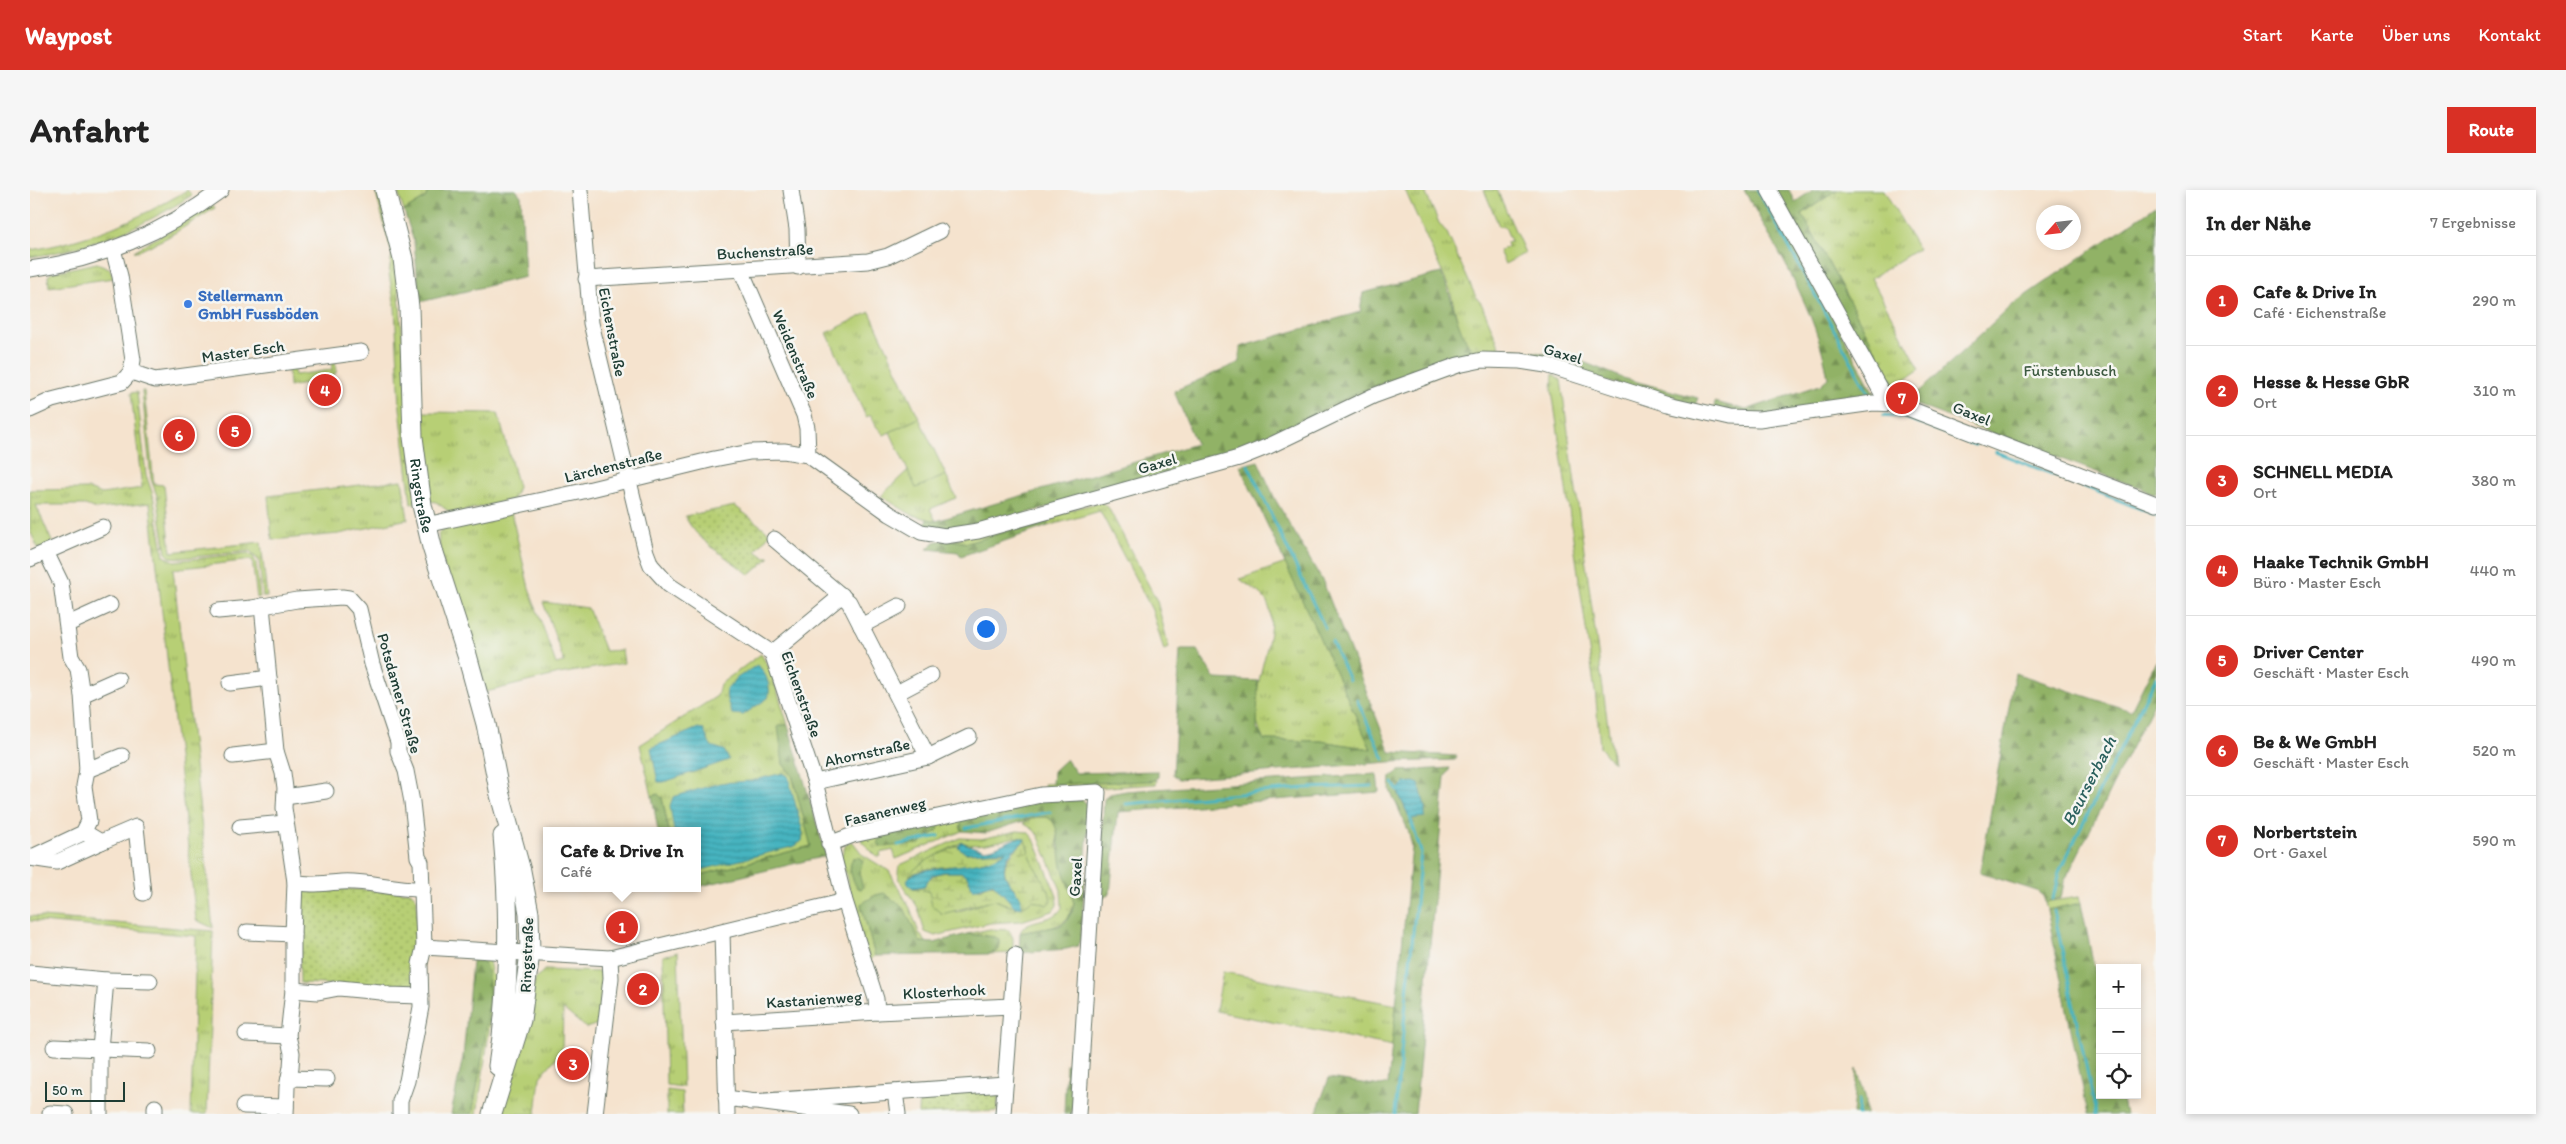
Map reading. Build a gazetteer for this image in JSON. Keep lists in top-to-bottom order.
{
  "streets": {
    "main road": ["Ringstraße"],
    "street": [
      "Buchenstraße",
      "Eichenstraße",
      "Master Esch",
      "Gaxel",
      "Weidenstraße",
      "Lärchenstraße",
      "Potsdamer Straße",
      "Ahornstraße",
      "Fasanenweg",
      "Klosterhook",
      "Kastanienweg"
    ]
  },
  "crossings": [
    ["Buchenstraße", "Eichenstraße"],
    ["Buchenstraße", "Weidenstraße"],
    ["Eichenstraße", "Lärchenstraße"],
    ["Eichenstraße", "Ahornstraße"],
    ["Eichenstraße", "Fasanenweg"],
    ["Eichenstraße", "Kastanienweg"],
    ["Gaxel", "Weidenstraße"],
    ["Gaxel", "Lärchenstraße"],
    ["Gaxel", "Fasanenweg"],
    ["Weidenstraße", "Lärchenstraße"],
    ["Lärchenstraße", "Ringstraße"],
    ["Klosterhook", "Kastanienweg"]
  ],
  "water": ["Beurserbach"],
  "parks": ["Fürstenbusch"],
  "places": ["Stellermann GmbH Fussböden"],
  "scale_bar": "50 m",
  "north": "bottom left",
  "page": {
    "header": "Waypost",
    "nav": [
      "Start",
      "Karte",
      "Über uns",
      "Kontakt"
    ],
    "buttons": "Route",
    "title": "Anfahrt",
    "heading": ["In der Nähe", "7 Ergebnisse"],
    "list": [
      {
        "mark": "1",
        "name": "Cafe & Drive In",
        "note": "Café · Eichenstraße",
        "value": "290 m"
      },
      {
        "mark": "2",
        "name": "Hesse & Hesse GbR",
        "note": "Ort",
        "value": "310 m"
      },
      {
        "mark": "3",
        "name": "SCHNELL MEDIA",
        "note": "Ort",
        "value": "380 m"
      },
      {
        "mark": "4",
        "name": "Haake Technik GmbH",
        "note": "Büro · Master Esch",
        "value": "440 m"
      },
      {
        "mark": "5",
        "name": "Driver Center",
        "note": "Geschäft · Master Esch",
        "value": "490 m"
      },
      {
        "mark": "6",
        "name": "Be & We GmbH",
        "note": "Geschäft · Master Esch",
        "value": "520 m"
      },
      {
        "mark": "7",
        "name": "Norbertstein",
        "note": "Ort · Gaxel",
        "value": "590 m"
      }
    ],
    "pins": [
      "4",
      "7",
      "5",
      "6",
      "1",
      "2",
      "3"
    ],
    "popup": ["Cafe & Drive In", "Café"],
    "map_buttons": ["+", "−"],
    "scale": "50 m"
  }
}
